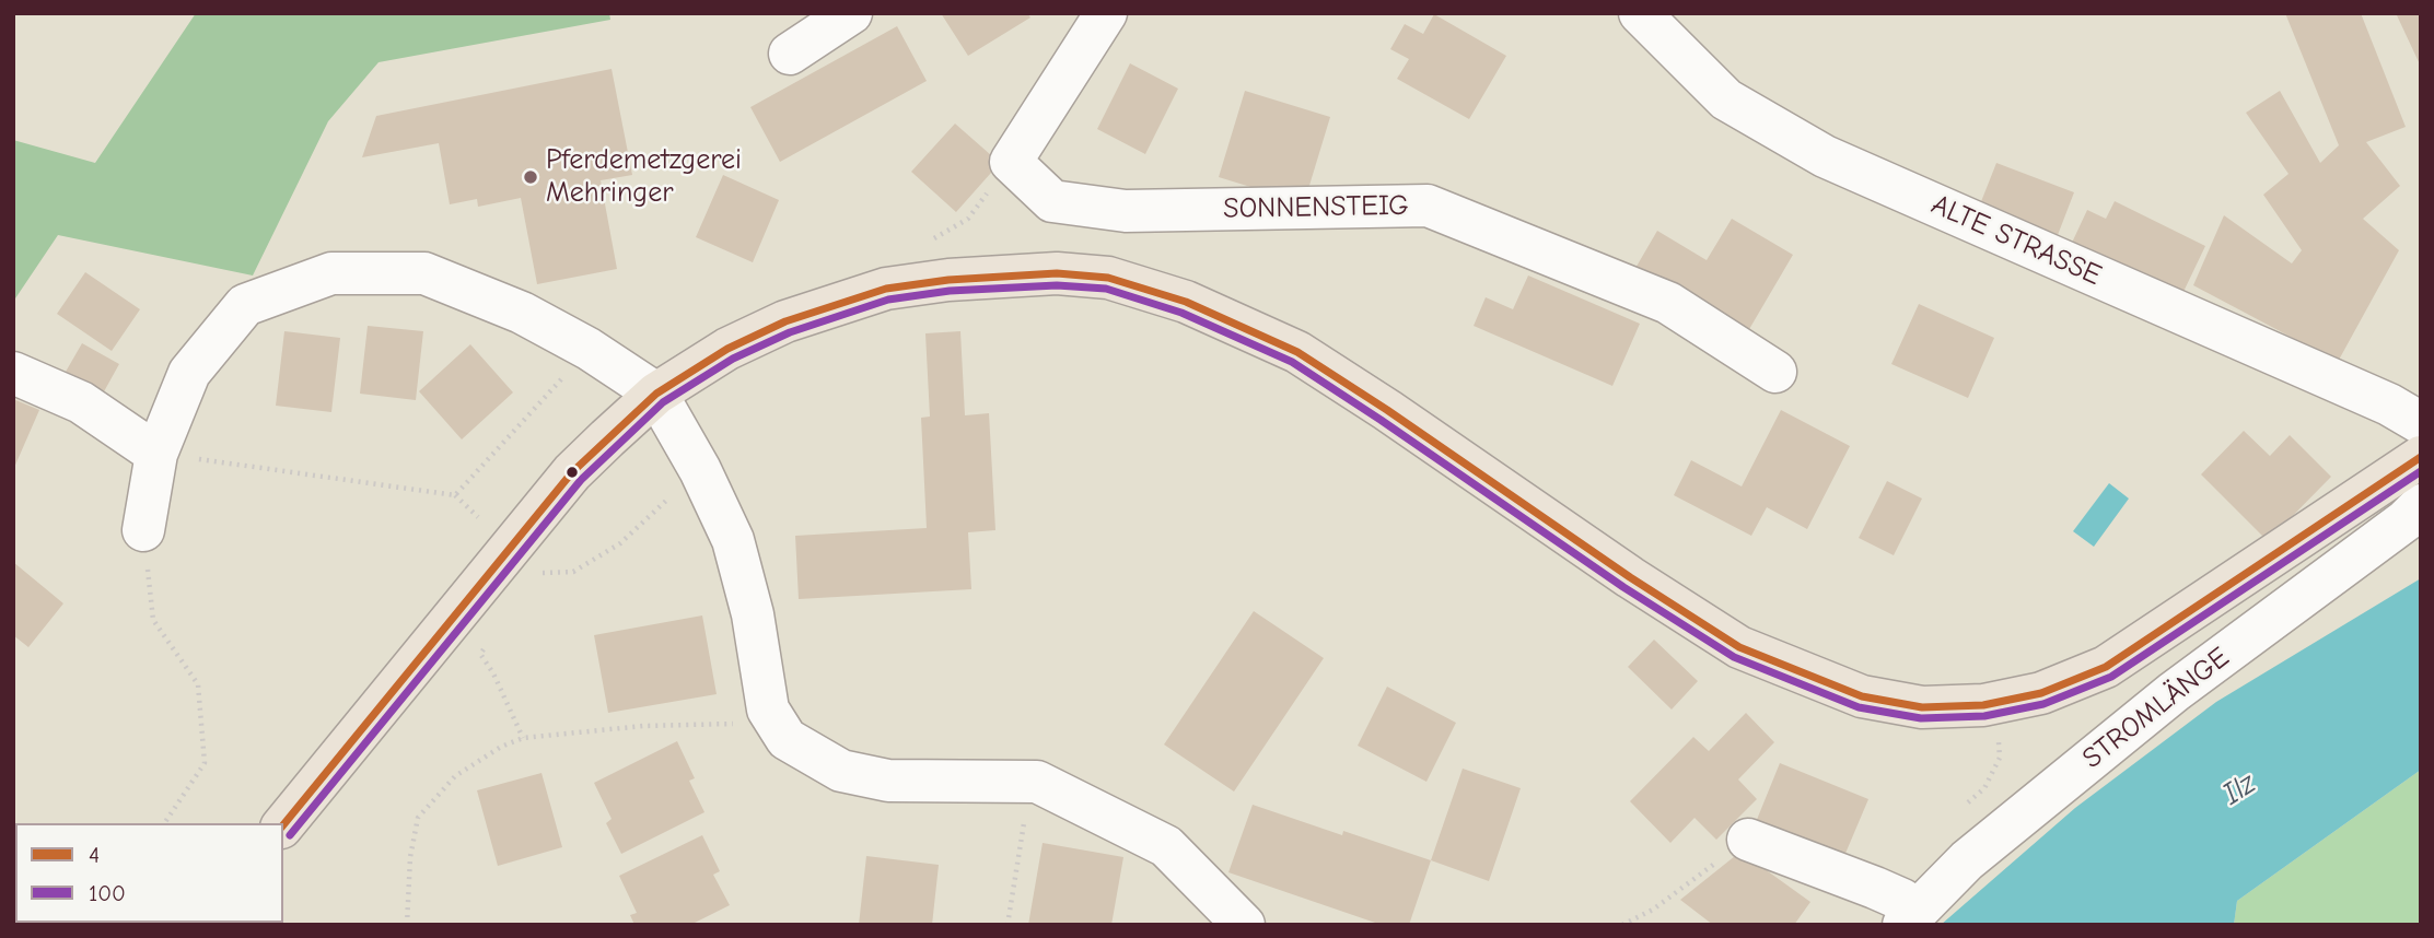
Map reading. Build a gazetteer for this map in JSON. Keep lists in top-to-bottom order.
{
  "streets": {
    "street": ["SONNENSTEIG", "ALTE STRASSE", "STROMLÄNGE"]
  },
  "water": ["Ilz"],
  "places": ["Pferdemetzgerei Mehringer"],
  "lines": ["transit line 4", "transit line 100"],
  "legend": ["4", "100"]
}
